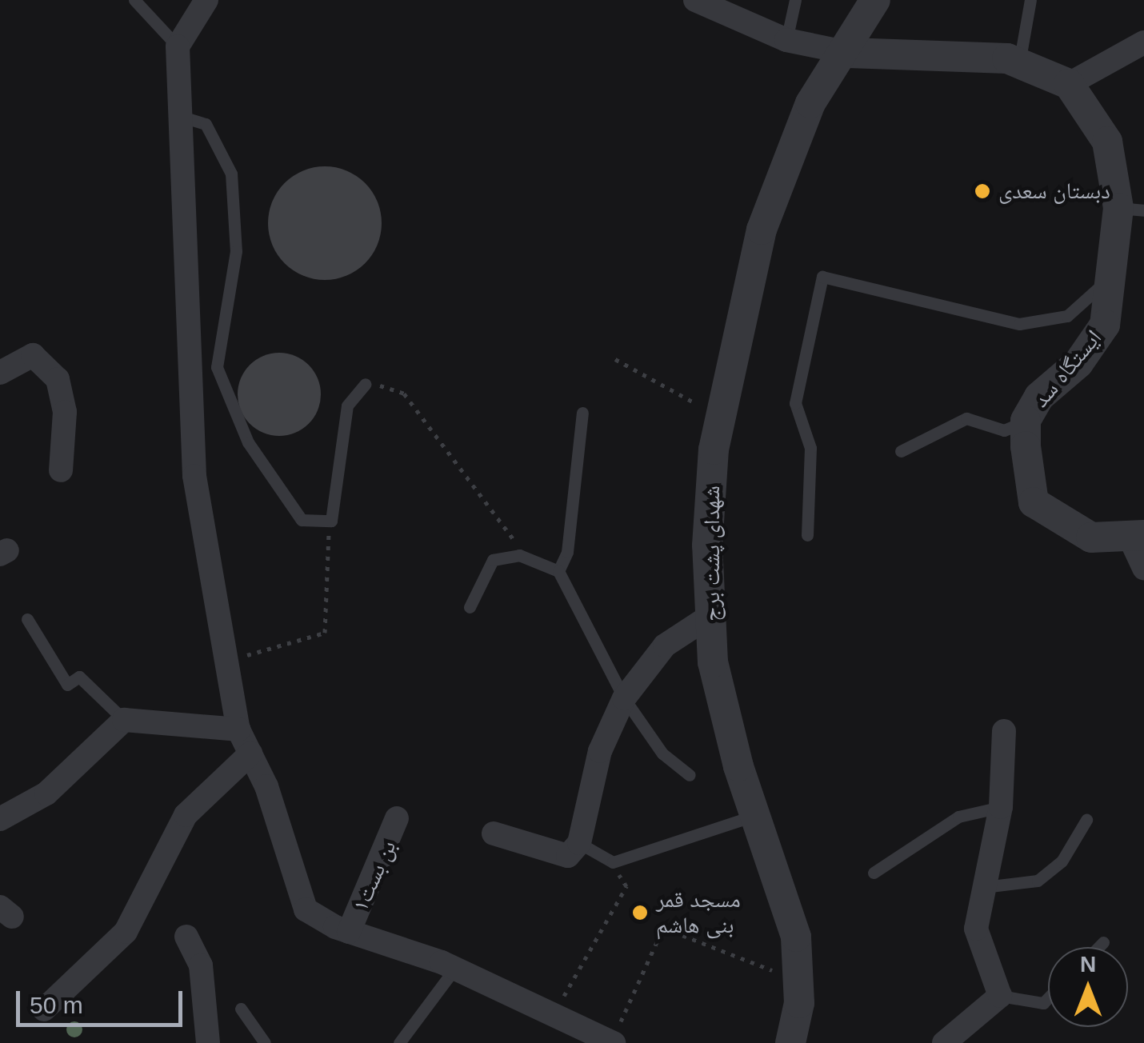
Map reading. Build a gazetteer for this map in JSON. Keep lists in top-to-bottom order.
{
  "streets": {
    "street": ["ایستگاه سد", "شهدای پشت برج", "بن بست۱"]
  },
  "places": ["دبستان سعدی", "مسجد قمر بنی هاشم"],
  "scale_bar": "50 m",
  "north": "top"
}
